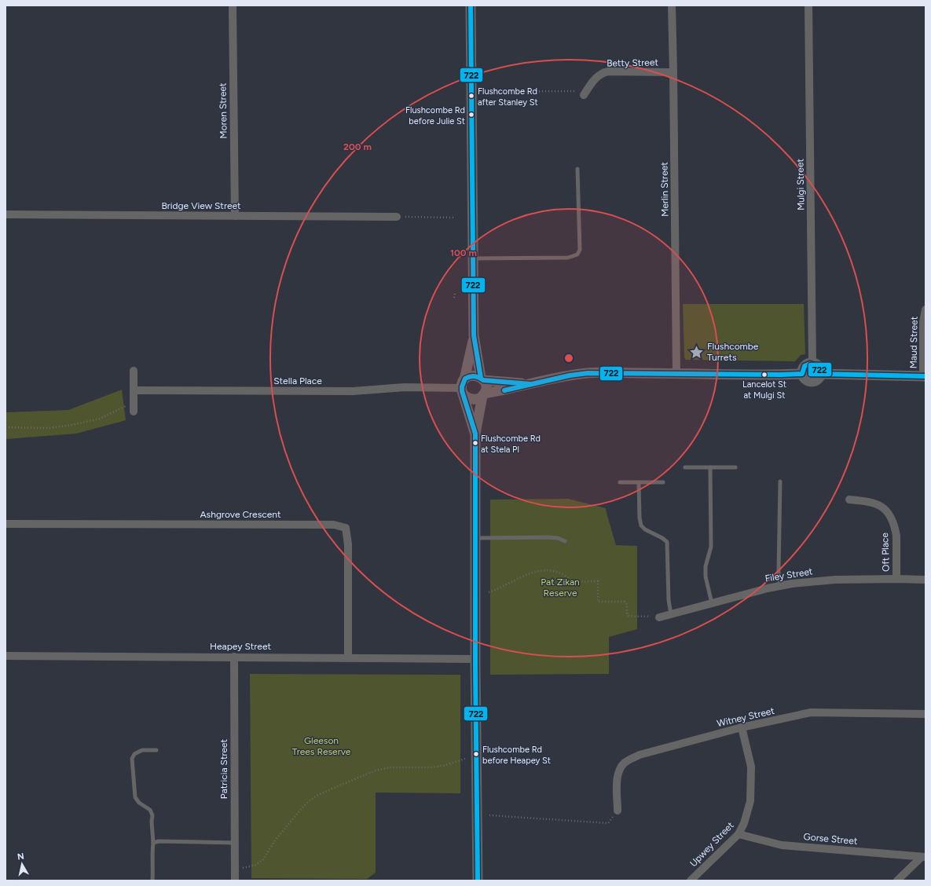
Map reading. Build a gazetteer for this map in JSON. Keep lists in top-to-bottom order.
{
  "streets": {
    "street": [
      "Betty Street",
      "Moren Street",
      "Mulgi Street",
      "Merlin Street",
      "Bridge View Street",
      "Maud Street",
      "Stella Place",
      "Ashgrove Crescent",
      "Oft Place",
      "Filey Street",
      "Heapey Street",
      "Witney Street",
      "Patricia Street",
      "Gorse Street",
      "Upwey Street"
    ]
  },
  "crossings": [
    ["Betty Street", "Merlin Street"],
    ["Moren Street", "Bridge View Street"],
    ["Ashgrove Crescent", "Heapey Street"],
    ["Oft Place", "Filey Street"],
    ["Heapey Street", "Patricia Street"],
    ["Witney Street", "Upwey Street"],
    ["Gorse Street", "Upwey Street"]
  ],
  "parks": ["Pat Zikan Reserve", "Gleeson Trees Reserve"],
  "places": {
    "other": [
      "Flushcombe Rd after Stanley St",
      "Flushcombe Rd before Julie St",
      "Lancelot St at Mulgi St",
      "Flushcombe Rd at Stela Pl",
      "Flushcombe Rd before Heapey St"
    ],
    "place": ["Flushcombe Turrets"]
  },
  "lines": ["transit line 722"],
  "north": "top",
  "rings": ["200 m", "100 m"]
}
